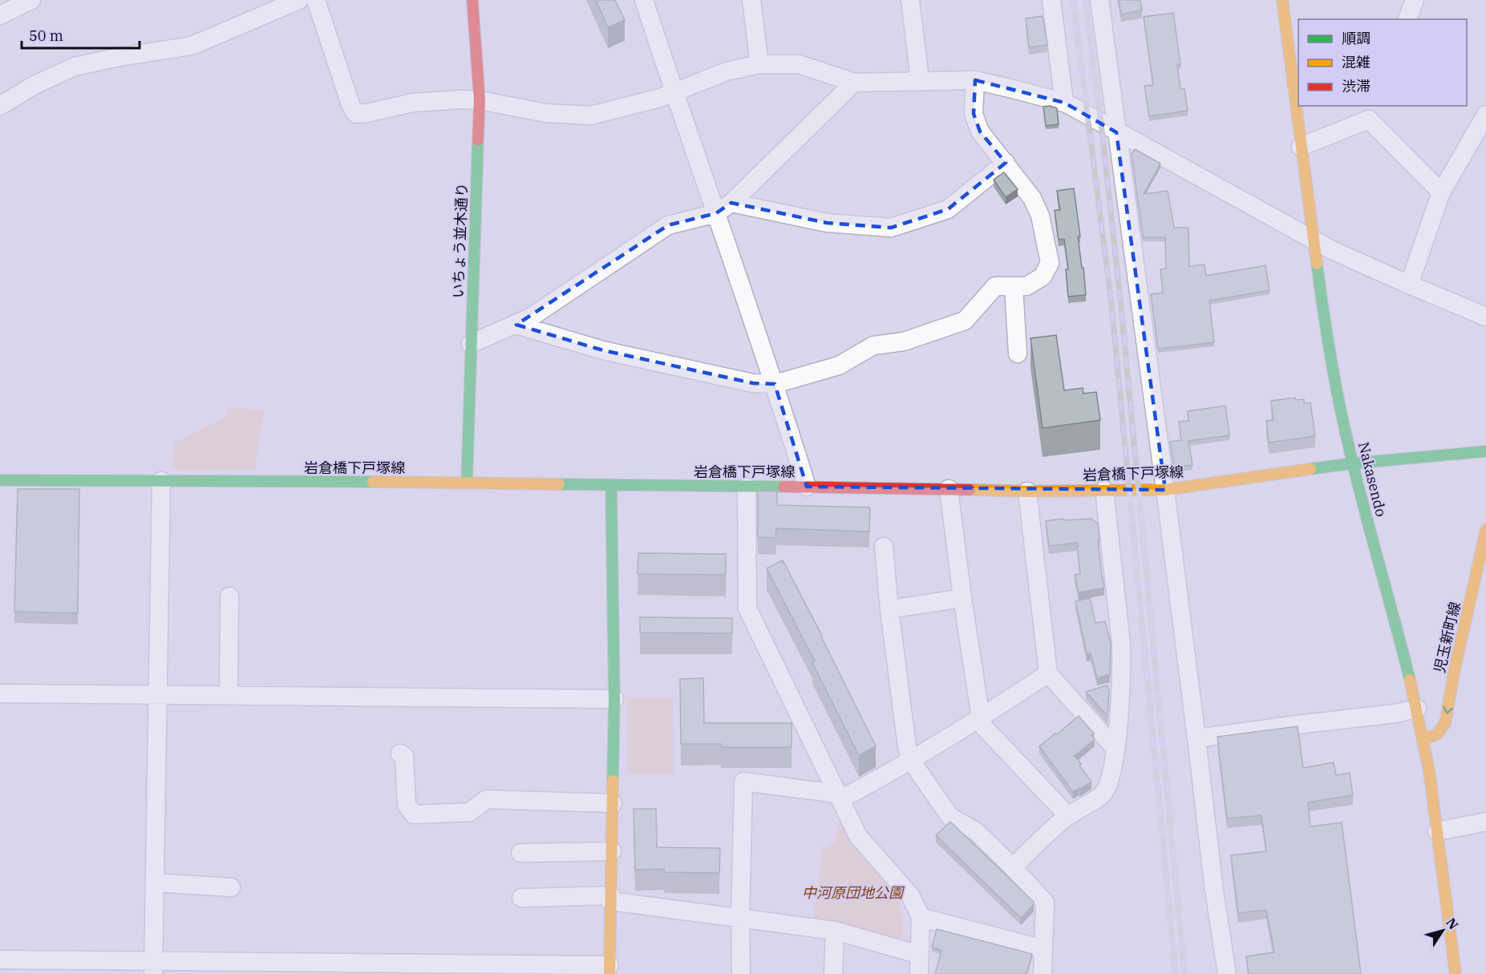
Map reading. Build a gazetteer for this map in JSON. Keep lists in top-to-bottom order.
{
  "streets": {
    "main road": [
      "いちょう並木通り",
      "岩倉橋下戸塚線",
      "Nakasendo",
      "児玉新町線"
    ]
  },
  "crossings": [
    ["いちょう並木通り", "岩倉橋下戸塚線"],
    ["岩倉橋下戸塚線", "Nakasendo"],
    ["Nakasendo", "児玉新町線"]
  ],
  "one_way": ["児玉新町線"],
  "parks": ["中河原団地公園"],
  "legend": ["順調", "混雑", "渋滞"],
  "scale_bar": "50 m",
  "north": "top right"
}
